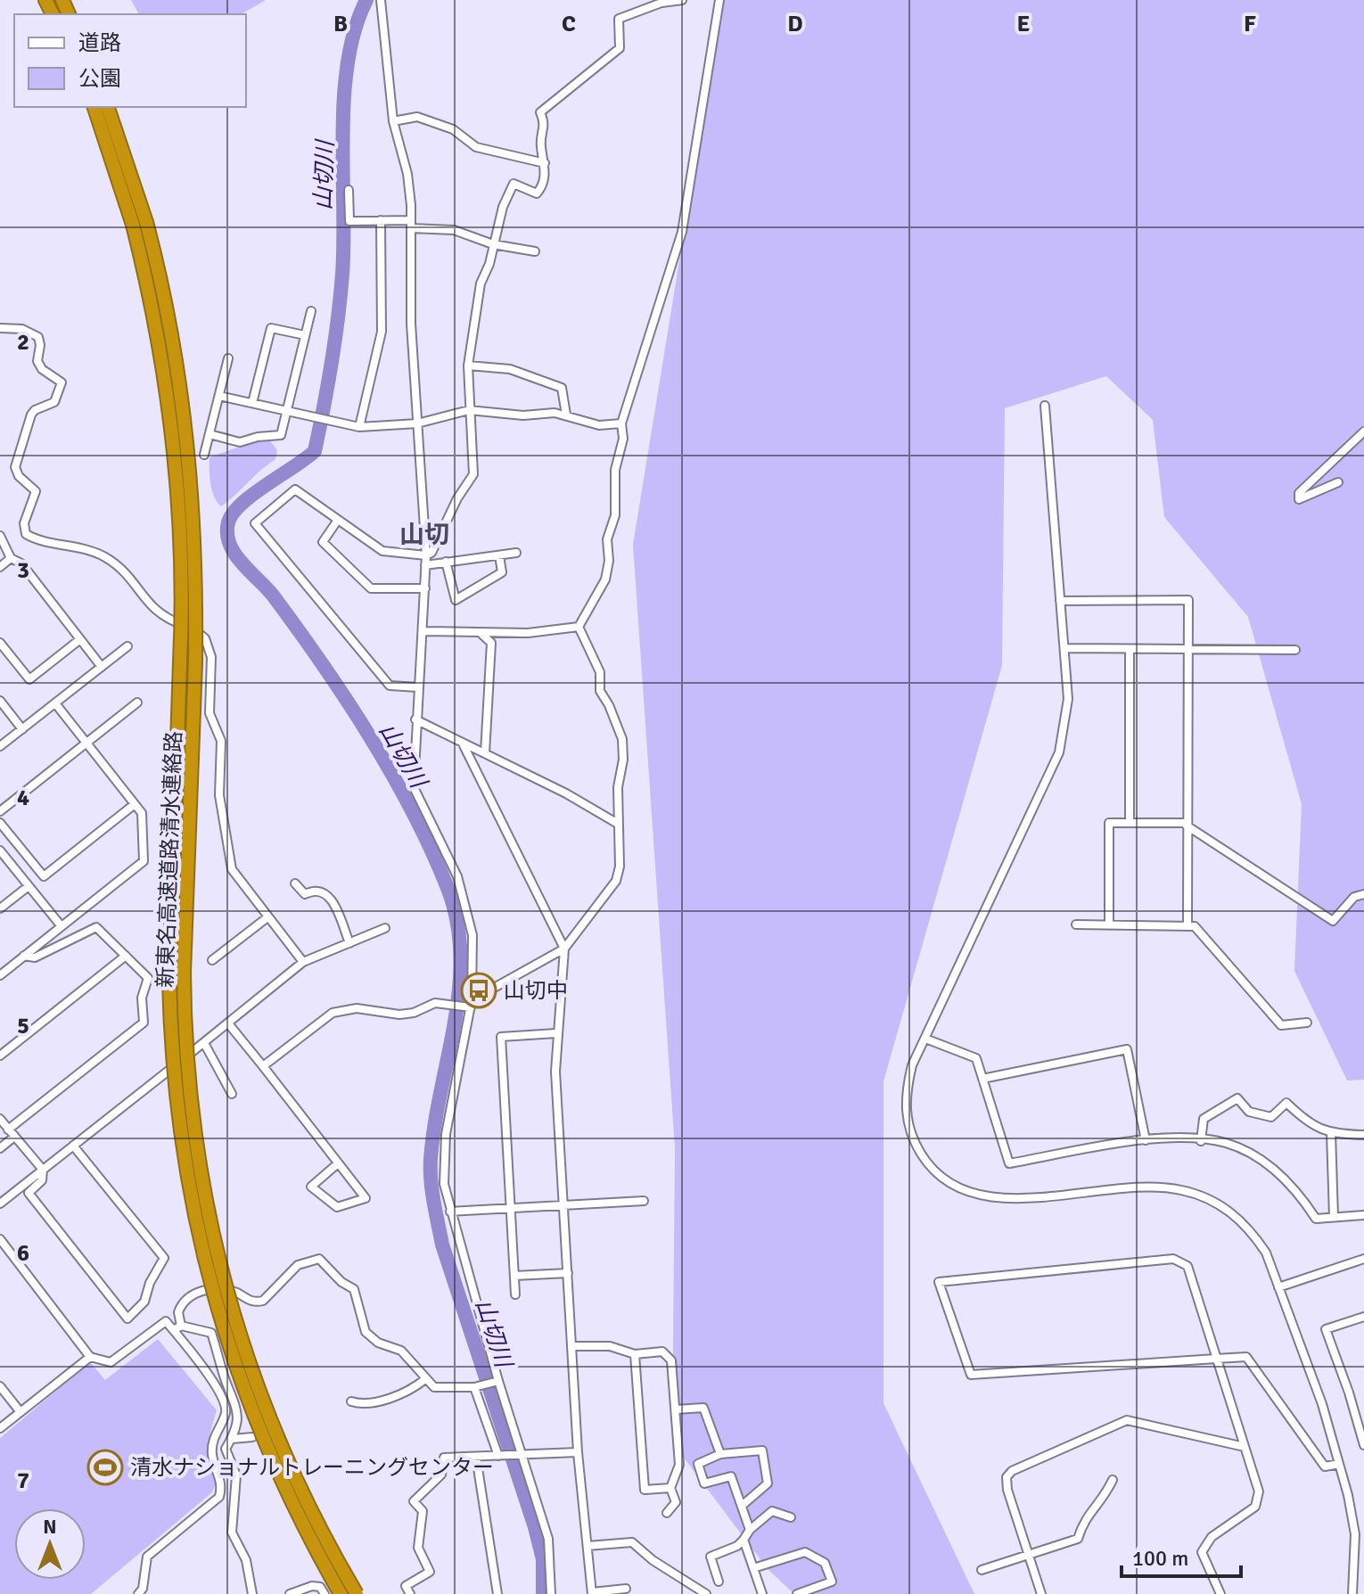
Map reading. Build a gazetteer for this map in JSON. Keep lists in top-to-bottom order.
{
  "streets": {
    "highway": ["新東名高速道路清水連絡路"]
  },
  "districts": ["山切"],
  "water": ["山切川"],
  "places": {
    "bus stop": ["山切中"],
    "sports": ["清水ナショナルトレーニングセンター"]
  },
  "legend": ["道路", "公園"],
  "scale_bar": "100 m",
  "north": "top",
  "grid": {
    "columns": [
      "B",
      "C",
      "D",
      "E",
      "F"
    ],
    "rows": [
      "2",
      "3",
      "4",
      "5",
      "6",
      "7"
    ]
  }
}
